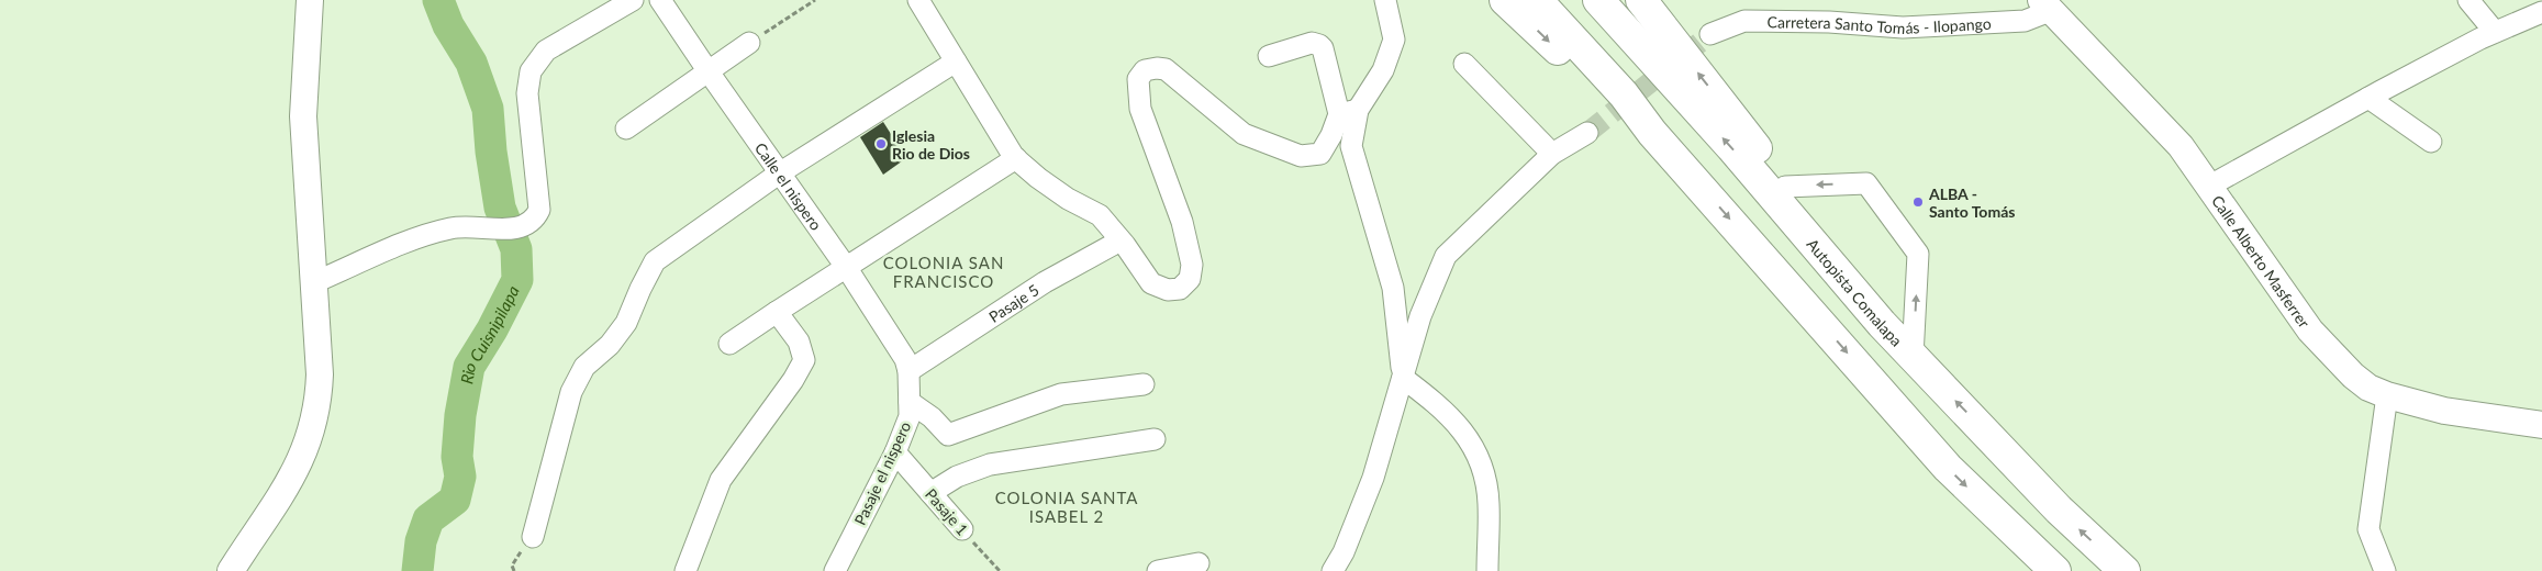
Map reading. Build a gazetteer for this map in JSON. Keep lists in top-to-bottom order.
{
  "streets": {
    "highway": ["Autopista Comalapa"],
    "main road": ["Calle Alberto Masferrer"],
    "street": [
      "Carretera Santo Tomás - Ilopango",
      "Calle el nispero",
      "Pasaje 5",
      "Pasaje el nispero",
      "Pasaje 1"
    ]
  },
  "crossings": [
    ["Carretera Santo Tomás - Ilopango", "Calle Alberto Masferrer"],
    ["Calle el nispero", "Pasaje 5"],
    ["Calle el nispero", "Pasaje el nispero"],
    ["Pasaje 5", "Pasaje el nispero"],
    ["Pasaje el nispero", "Pasaje 1"]
  ],
  "districts": ["COLONIA SAN FRANCISCO", "COLONIA SANTA ISABEL 2"],
  "water": ["Rio Cuisnipilapa"],
  "places": ["Iglesia Rio de Dios", "ALBA - Santo Tomás"]
}
